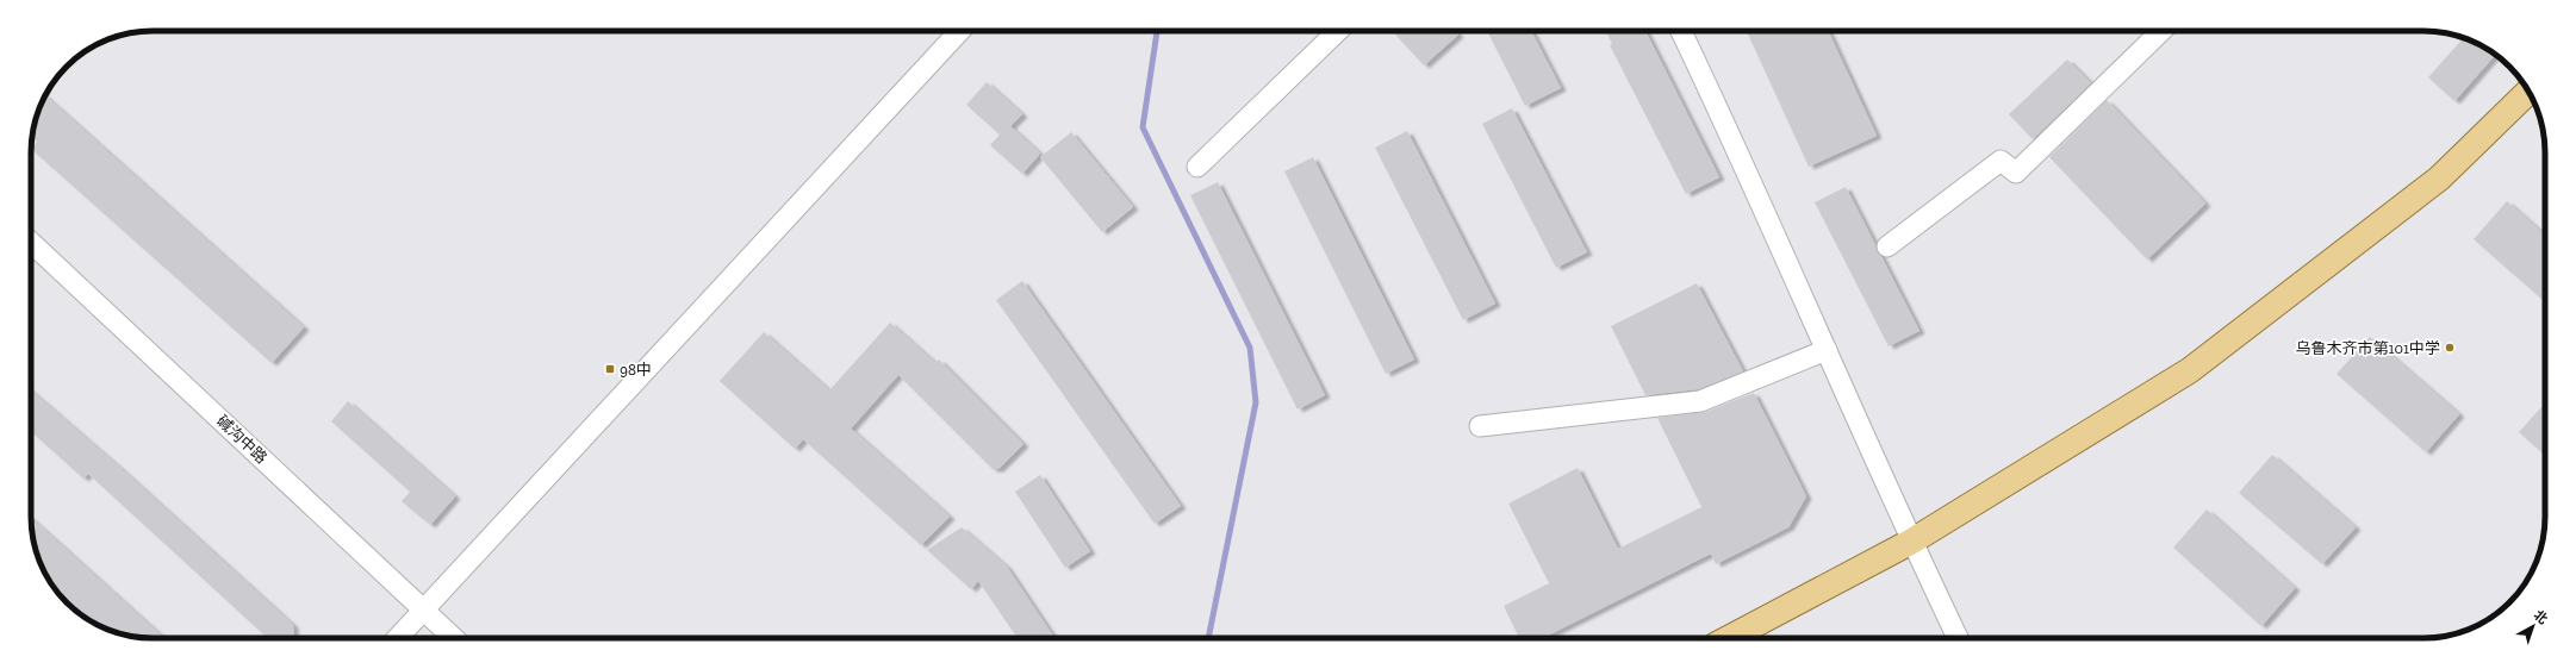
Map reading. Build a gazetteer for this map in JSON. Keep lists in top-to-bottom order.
{
  "streets": {
    "street": ["碱沟中路"]
  },
  "places": {
    "other": ["乌鲁木齐市第101中学"],
    "transit": ["98中"]
  },
  "north": "top right"
}
